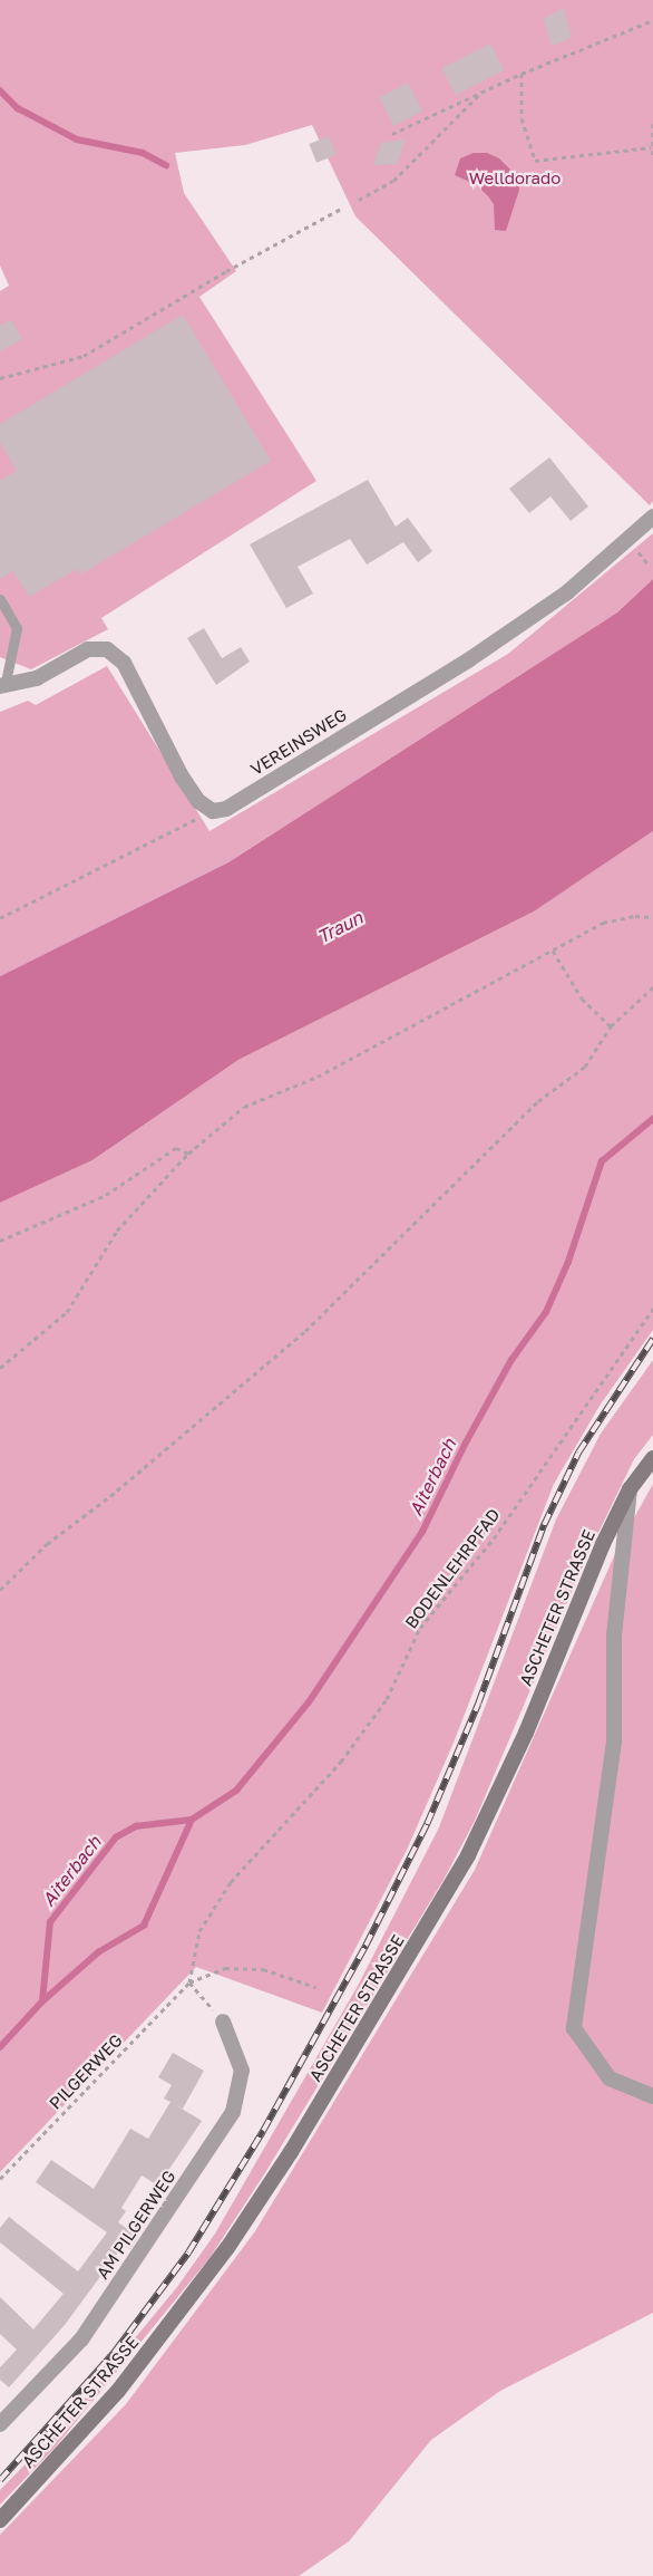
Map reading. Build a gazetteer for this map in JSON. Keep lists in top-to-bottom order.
{
  "streets": {
    "main road": ["ASCHETER STRASSE"],
    "street": ["VEREINSWEG", "AM PILGERWEG"],
    "path": ["BODENLEHRPFAD", "PILGERWEG"]
  },
  "crossings": [
    ["BODENLEHRPFAD", "PILGERWEG"]
  ],
  "water": ["Traun", "Aiterbach"],
  "parks": ["Welldorado"]
}
